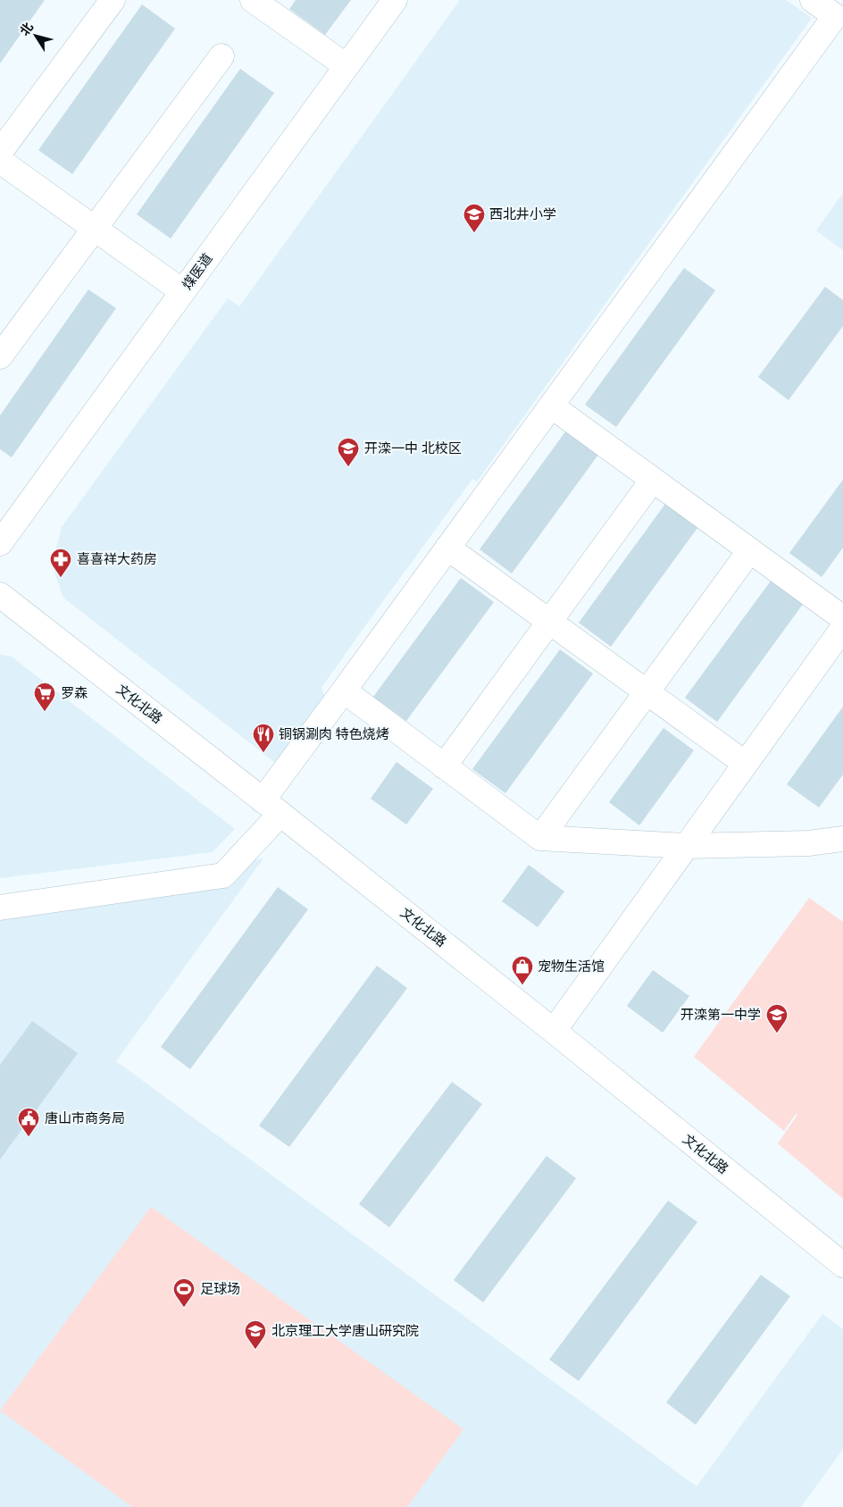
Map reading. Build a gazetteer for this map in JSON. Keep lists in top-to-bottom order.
{
  "streets": {
    "street": ["煤医道", "文化北路"]
  },
  "places": {
    "school or university": [
      "西北井小学",
      "开滦一中 北校区",
      "开滦第一中学",
      "北京理工大学唐山研究院"
    ],
    "pharmacy": ["喜喜祥大药房"],
    "supermarket": ["罗森"],
    "restaurant": ["铜锅涮肉 特色烧烤"],
    "shop": ["宠物生活馆"],
    "public building": ["唐山市商务局"],
    "sports": ["足球场"]
  },
  "north": "top left"
}
